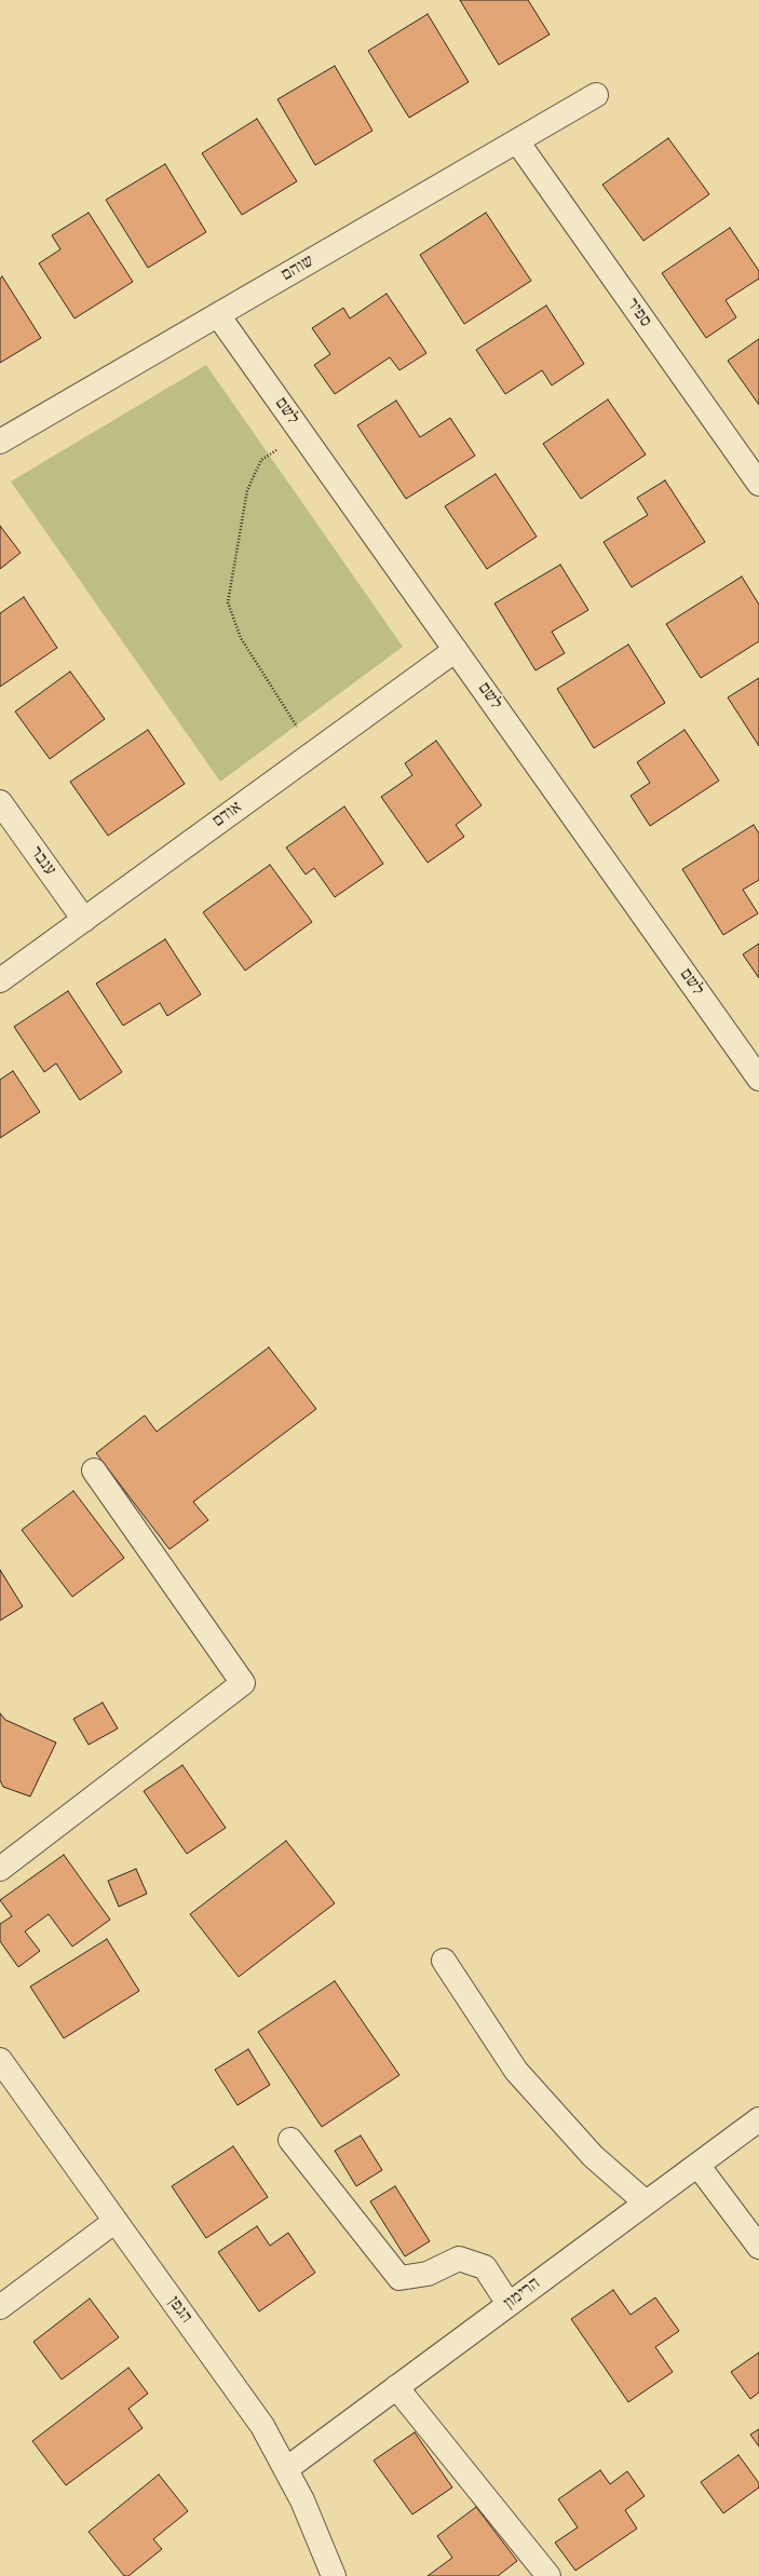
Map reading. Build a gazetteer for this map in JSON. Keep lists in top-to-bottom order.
{
  "streets": {
    "street": [
      "שוהם",
      "ספיר",
      "לשם",
      "אודם",
      "ענבר",
      "הרימון",
      "הגפן"
    ]
  },
  "crossings": [
    ["שוהם", "ספיר"],
    ["שוהם", "לשם"],
    ["לשם", "אודם"],
    ["אודם", "ענבר"],
    ["הרימון", "הגפן"]
  ]
}
